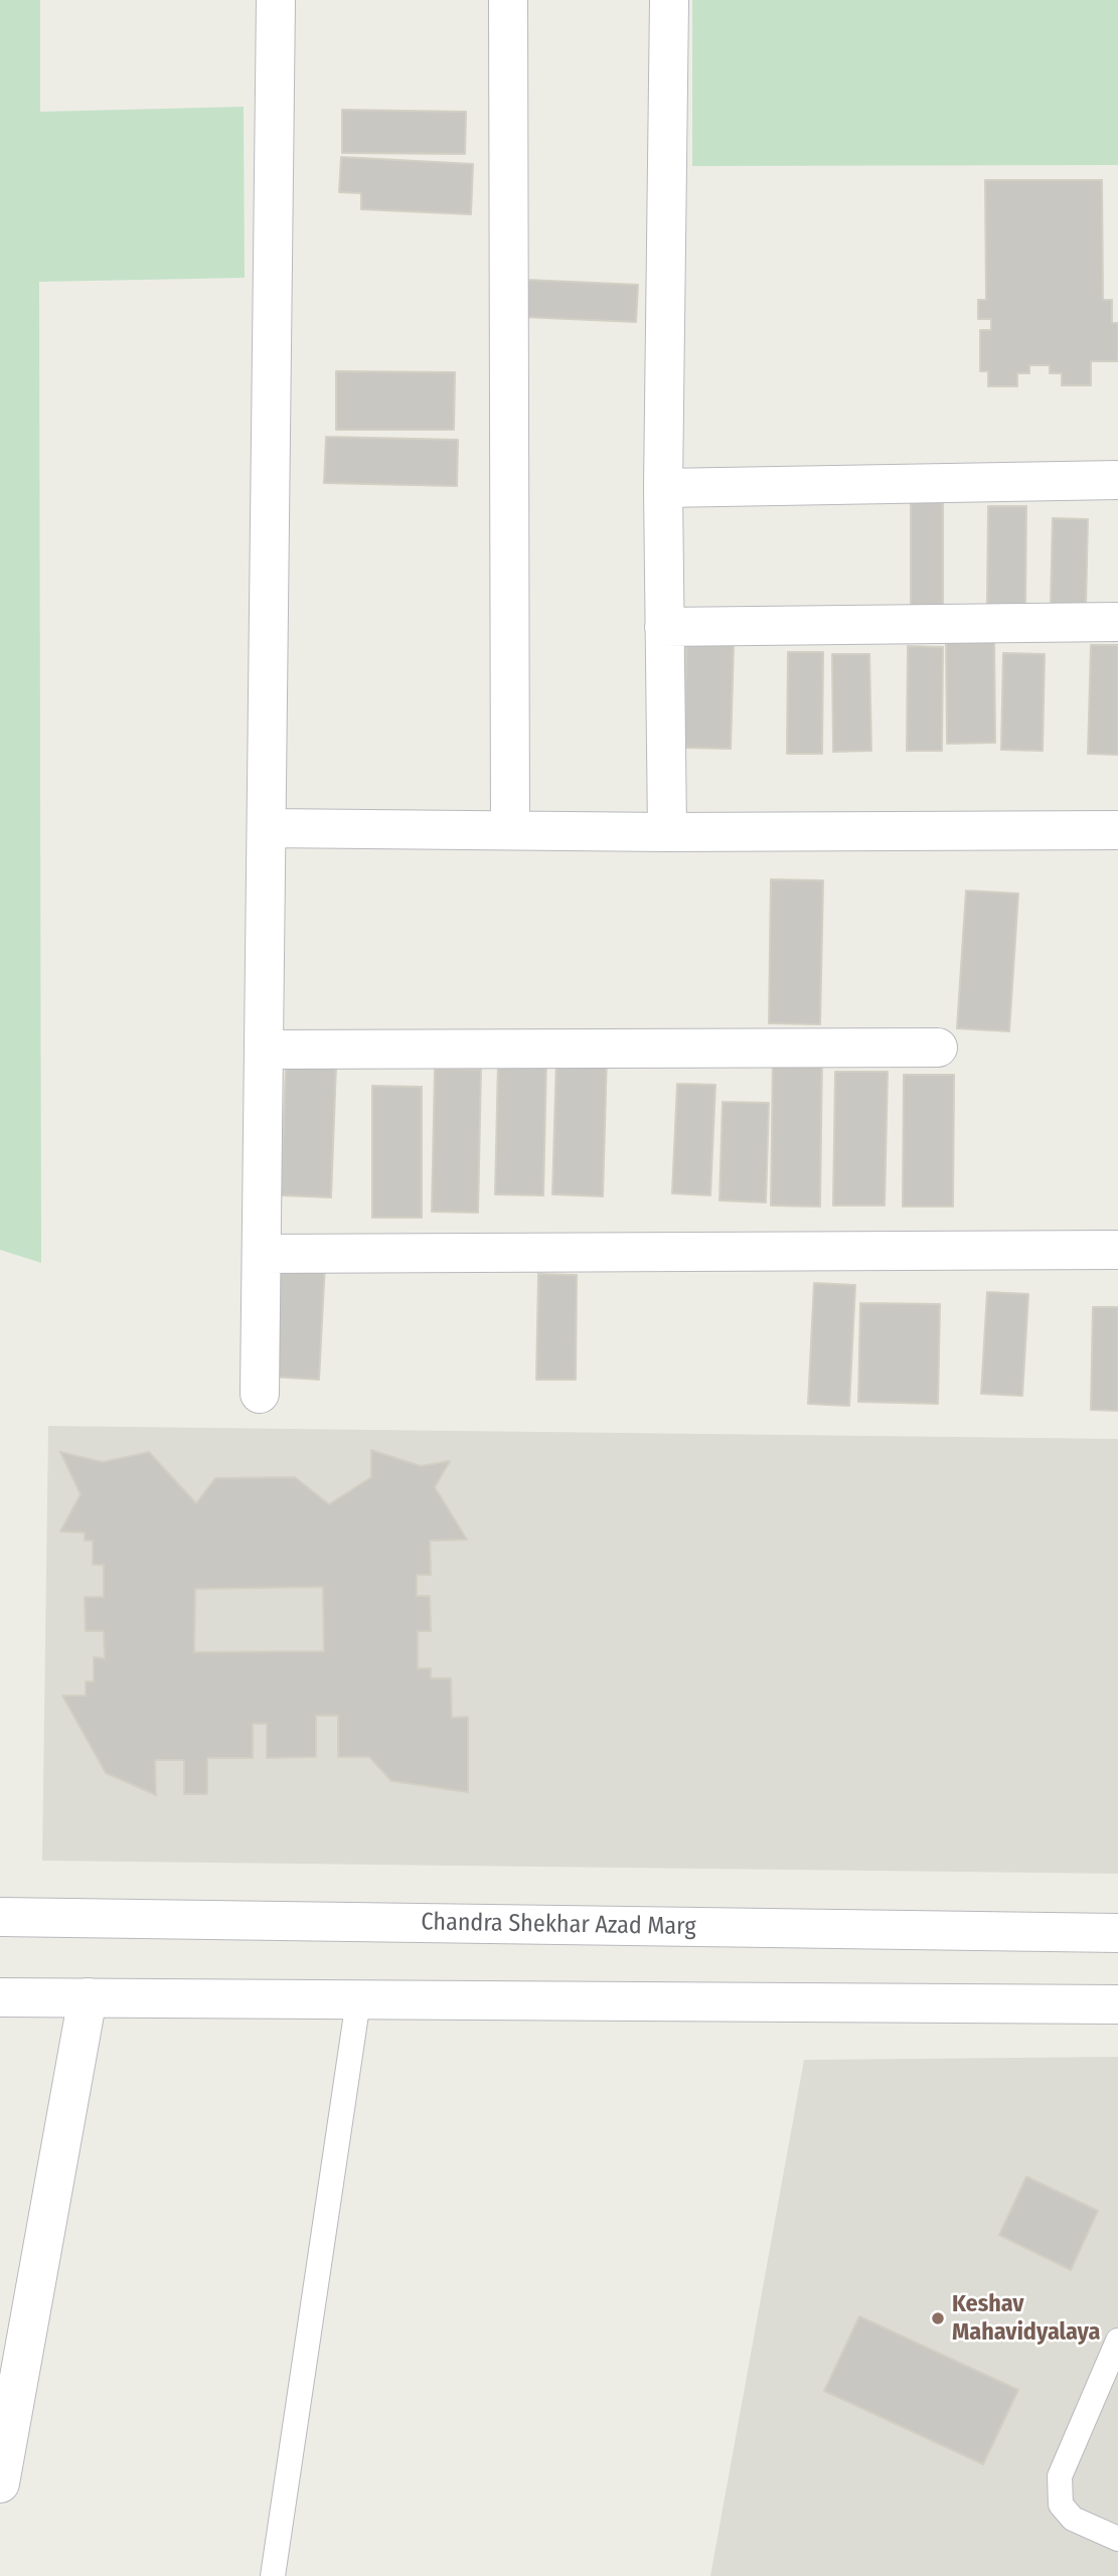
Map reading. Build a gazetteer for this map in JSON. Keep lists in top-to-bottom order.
{
  "streets": {
    "street": ["Chandra Shekhar Azad Marg"]
  },
  "places": ["Keshav Mahavidyalaya"]
}
